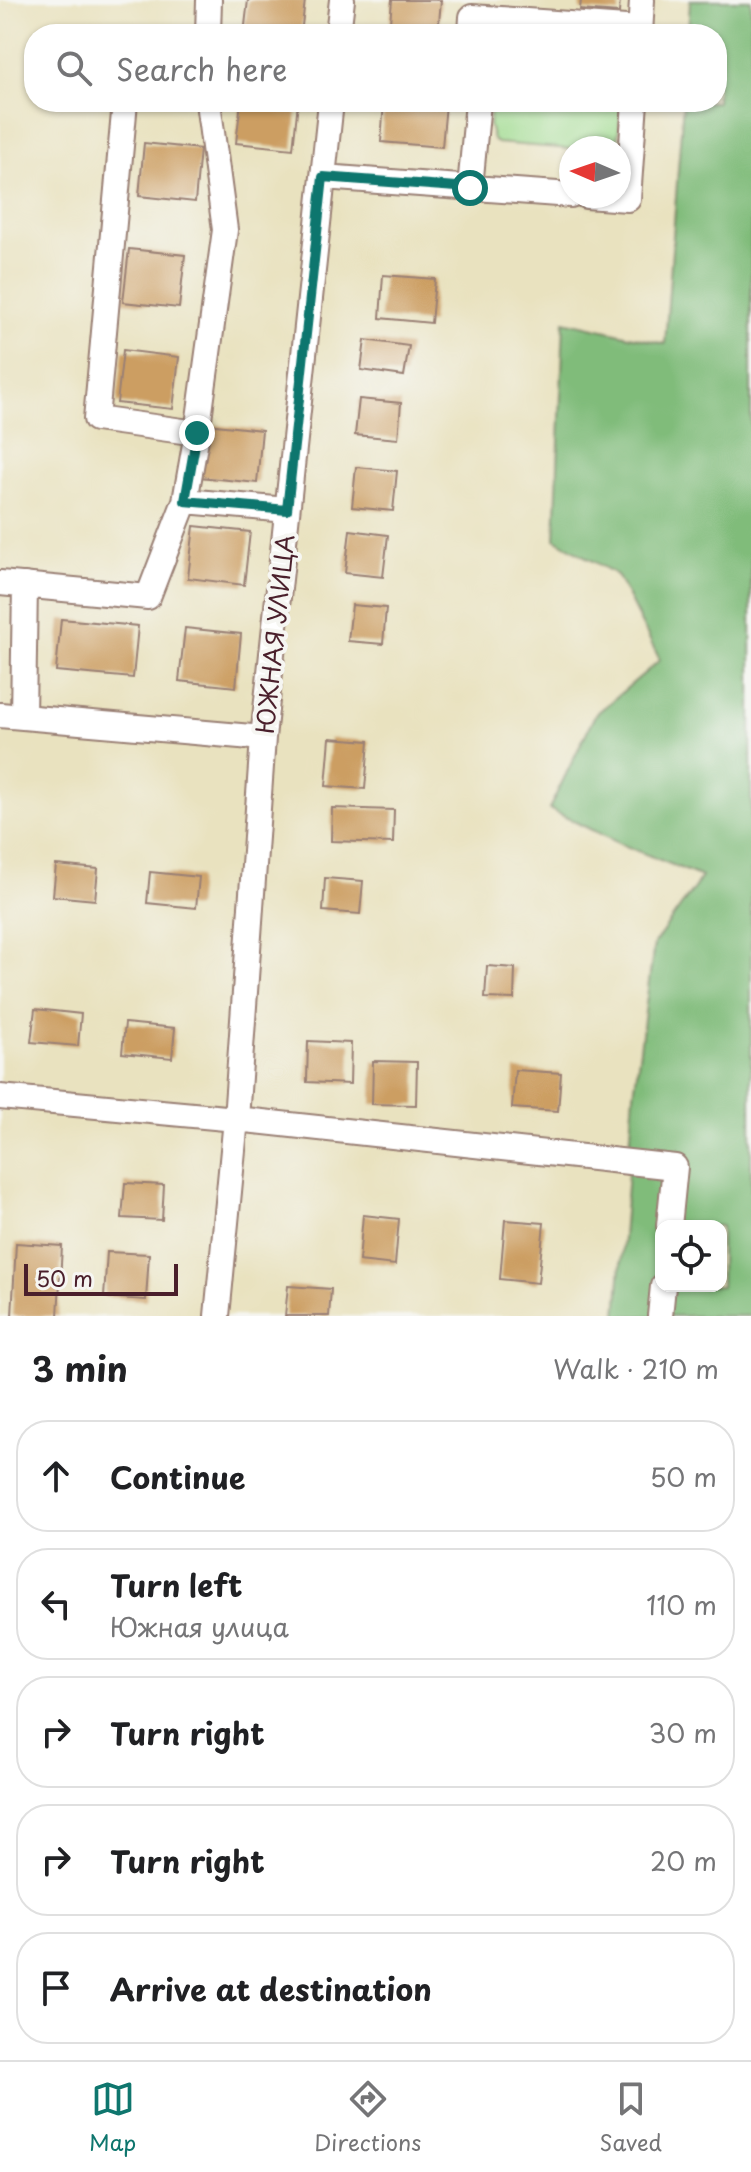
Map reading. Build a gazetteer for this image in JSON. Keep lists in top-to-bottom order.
{
  "streets": {
    "street": ["ЮЖНАЯ УЛИЦА"]
  },
  "scale_bar": "50 m",
  "north": "left",
  "page": {
    "search": "Search here",
    "scale": "50 m",
    "heading": ["3 min", "Walk · 210 m"],
    "list": [
      ["Continue", "50 m"],
      ["Turn left", "Южная улица", "110 m"],
      ["Turn right", "30 m"],
      ["Turn right", "20 m"],
      "Arrive at destination"
    ],
    "nav": ["Map", "Directions", "Saved"]
  }
}
